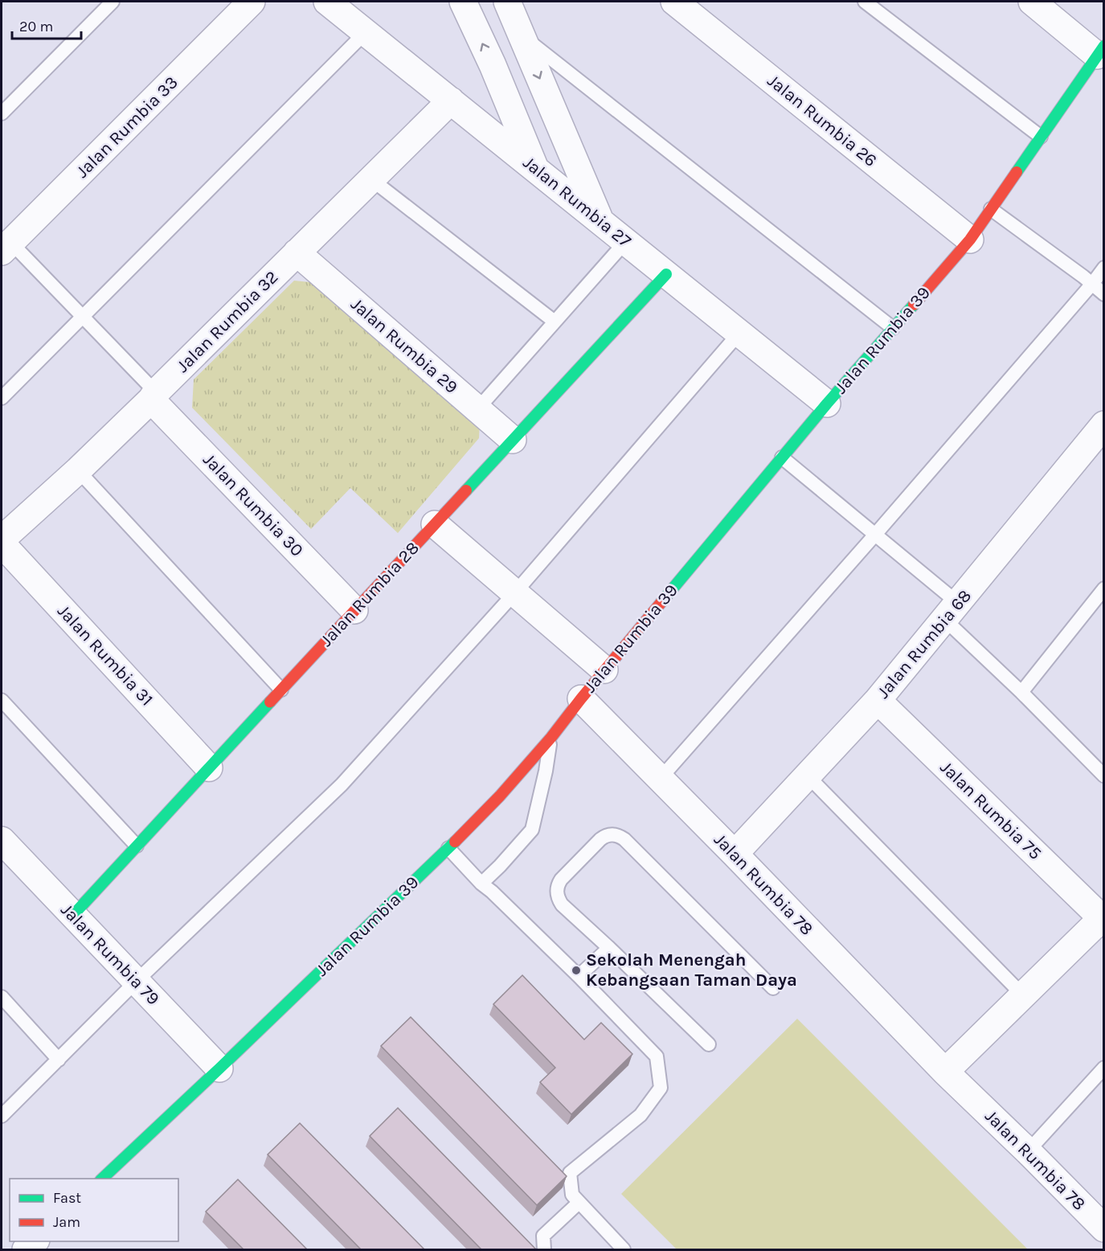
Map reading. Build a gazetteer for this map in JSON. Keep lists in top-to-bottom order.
{
  "streets": {
    "street": [
      "Jalan Rumbia 26",
      "Jalan Rumbia 33",
      "Jalan Rumbia 27",
      "Jalan Rumbia 32",
      "Jalan Rumbia 39",
      "Jalan Rumbia 29",
      "Jalan Rumbia 30",
      "Jalan Rumbia 28",
      "Jalan Rumbia 68",
      "Jalan Rumbia 31",
      "Jalan Rumbia 75",
      "Jalan Rumbia 78",
      "Jalan Rumbia 79"
    ]
  },
  "crossings": [
    ["Jalan Rumbia 26", "Jalan Rumbia 39"],
    ["Jalan Rumbia 27", "Jalan Rumbia 32"],
    ["Jalan Rumbia 27", "Jalan Rumbia 39"],
    ["Jalan Rumbia 27", "Jalan Rumbia 28"],
    ["Jalan Rumbia 32", "Jalan Rumbia 29"],
    ["Jalan Rumbia 32", "Jalan Rumbia 30"],
    ["Jalan Rumbia 39", "Jalan Rumbia 78"],
    ["Jalan Rumbia 39", "Jalan Rumbia 79"],
    ["Jalan Rumbia 29", "Jalan Rumbia 28"],
    ["Jalan Rumbia 30", "Jalan Rumbia 28"],
    ["Jalan Rumbia 28", "Jalan Rumbia 31"],
    ["Jalan Rumbia 28", "Jalan Rumbia 79"],
    ["Jalan Rumbia 68", "Jalan Rumbia 75"],
    ["Jalan Rumbia 68", "Jalan Rumbia 78"]
  ],
  "places": ["Sekolah Menengah Kebangsaan Taman Daya"],
  "legend": ["Fast", "Jam"],
  "scale_bar": "20 m"
}
